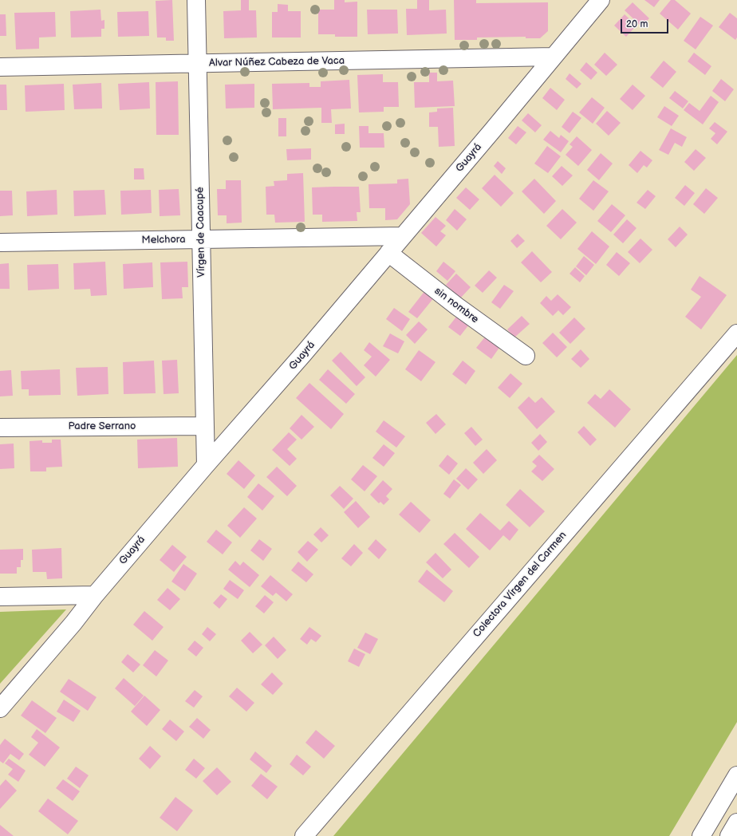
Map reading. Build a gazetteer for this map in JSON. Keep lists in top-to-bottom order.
{
  "streets": {
    "main road": [
      "Alvar Núñez Cabeza de Vaca",
      "Guayrá",
      "Vírgen de Caacupé",
      "Melchora",
      "sin nombre",
      "Padre Serrano",
      "Colectora Vírgen del Carmen"
    ]
  },
  "crossings": [
    ["Alvar Núñez Cabeza de Vaca", "Guayrá"],
    ["Alvar Núñez Cabeza de Vaca", "Vírgen de Caacupé"],
    ["Guayrá", "Vírgen de Caacupé"],
    ["Guayrá", "Melchora"],
    ["Guayrá", "sin nombre"],
    ["Vírgen de Caacupé", "Melchora"],
    ["Vírgen de Caacupé", "Padre Serrano"]
  ],
  "scale_bar": "20 m"
}
